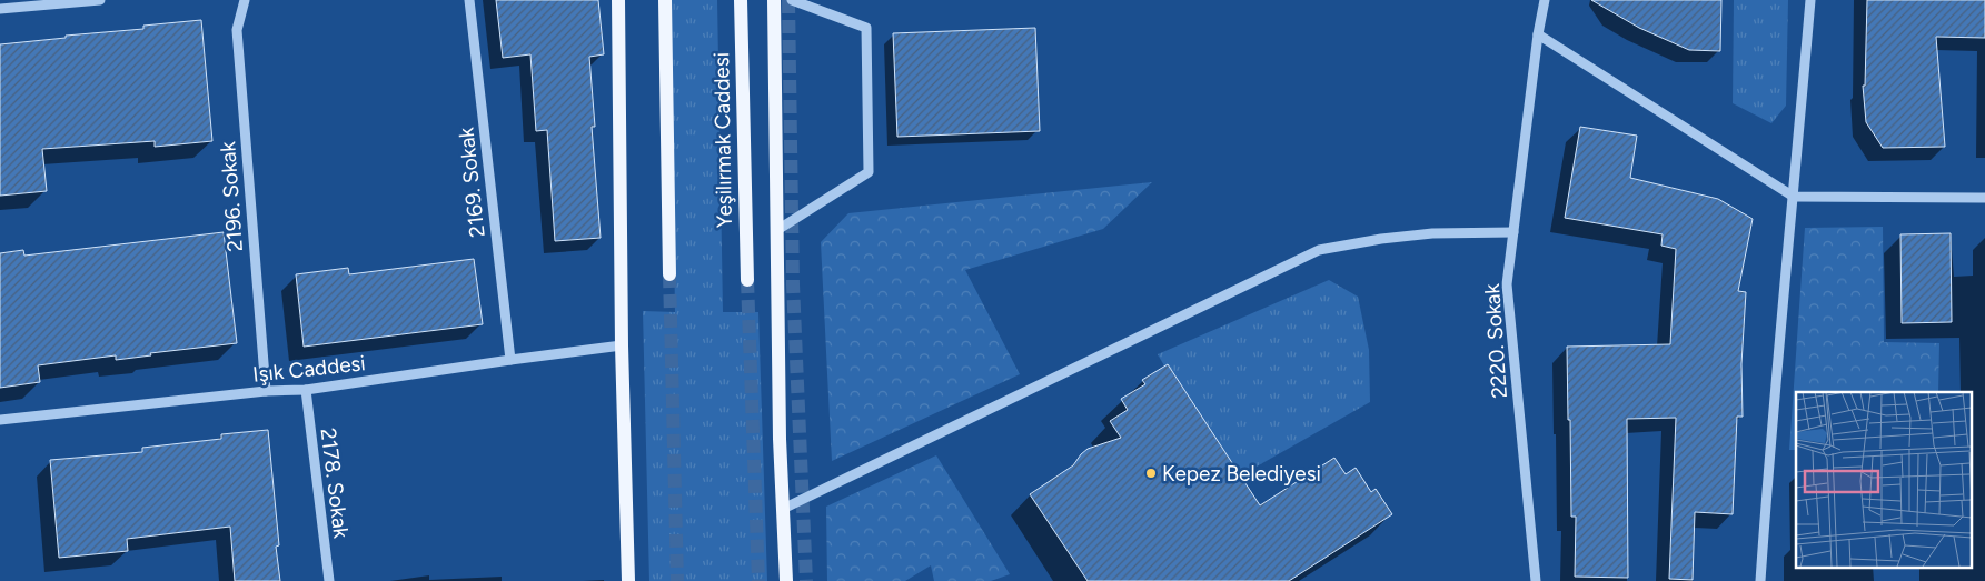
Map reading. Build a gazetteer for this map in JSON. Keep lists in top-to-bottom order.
{
  "streets": {
    "main road": ["Yeşilırmak Caddesi"],
    "street": [
      "2169. Sokak",
      "2196. Sokak",
      "2220. Sokak",
      "Işık Caddesi",
      "2178. Sokak"
    ]
  },
  "crossings": [
    ["2169. Sokak", "Işık Caddesi"],
    ["2196. Sokak", "Işık Caddesi"],
    ["Işık Caddesi", "2178. Sokak"]
  ],
  "places": ["Kepez Belediyesi"]
}
